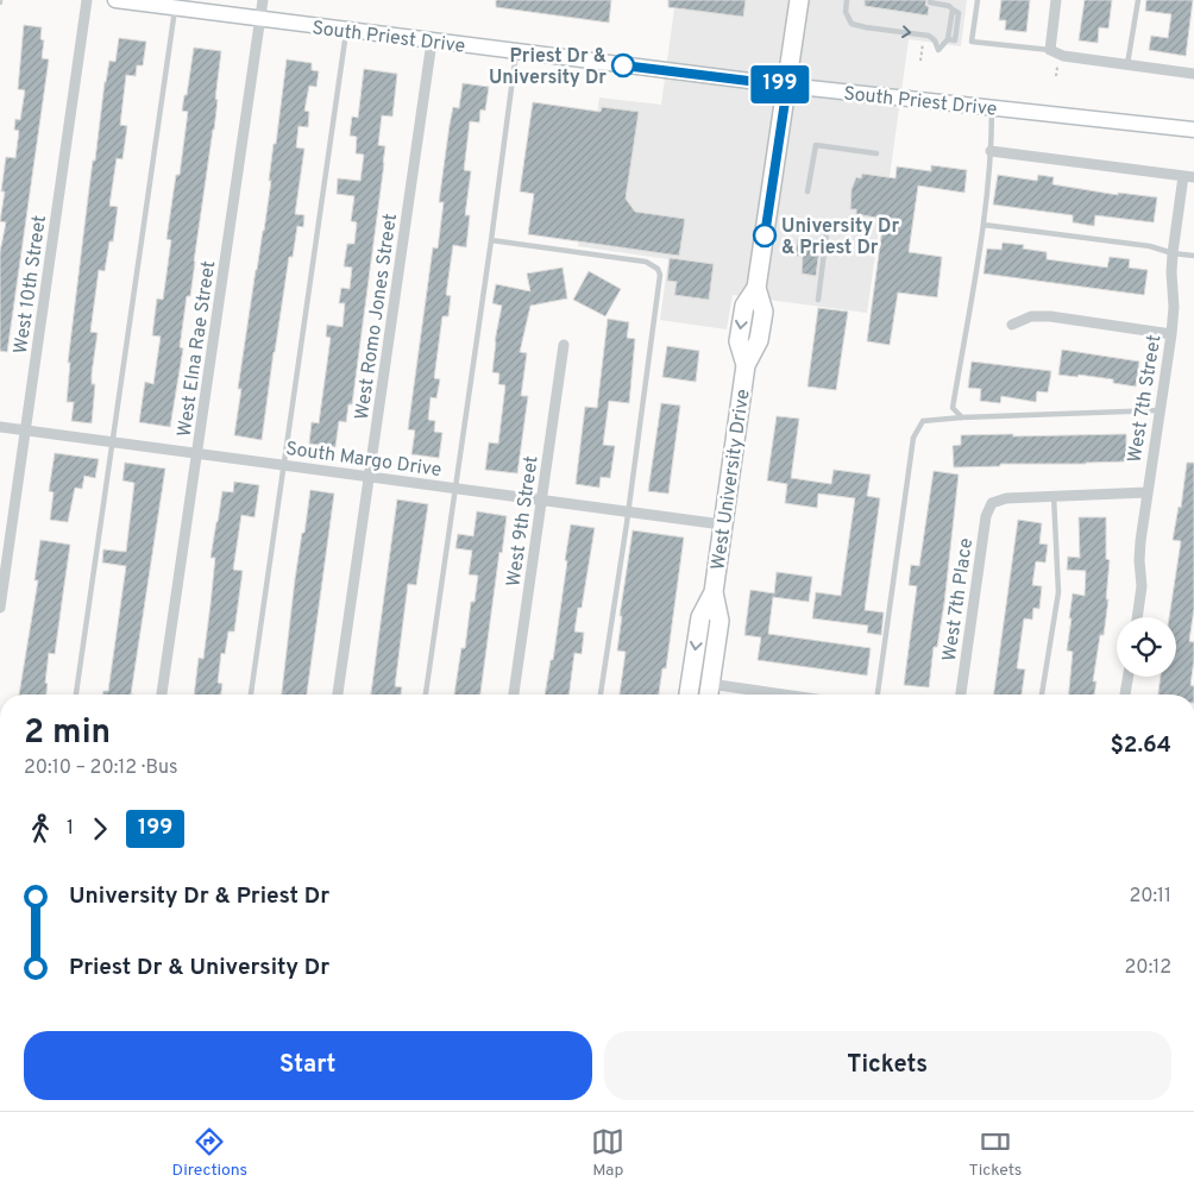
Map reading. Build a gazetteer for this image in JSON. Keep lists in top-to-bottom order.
{
  "streets": {
    "main road": ["South Priest Drive", "West University Drive"],
    "street": [
      "West 10th Street",
      "West Romo Jones Street",
      "West Elna Rae Street",
      "West 7th Street",
      "South Margo Drive",
      "West 9th Street",
      "West 7th Place"
    ]
  },
  "crossings": [
    ["South Priest Drive", "West Romo Jones Street"],
    ["South Priest Drive", "West Elna Rae Street"],
    ["South Priest Drive", "West University Drive"],
    ["West 10th Street", "South Margo Drive"],
    ["West Romo Jones Street", "South Margo Drive"],
    ["West Elna Rae Street", "South Margo Drive"],
    ["South Margo Drive", "West University Drive"],
    ["South Margo Drive", "West 9th Street"]
  ],
  "places": ["Priest Dr & University Dr", "University Dr & Priest Dr"],
  "lines": ["bus line 199"],
  "page": {
    "on_map": "199",
    "heading": ["2 min", "20:10 – 20:12 · Bus", "$2.64"],
    "legs": ["1", "199"],
    "list": [
      {
        "name": "University Dr & Priest Dr",
        "value": "20:11"
      },
      {
        "name": "Priest Dr & University Dr",
        "value": "20:12"
      }
    ],
    "buttons": ["Start", "Tickets"],
    "tabs": ["Directions", "Map", "Tickets"]
  }
}
